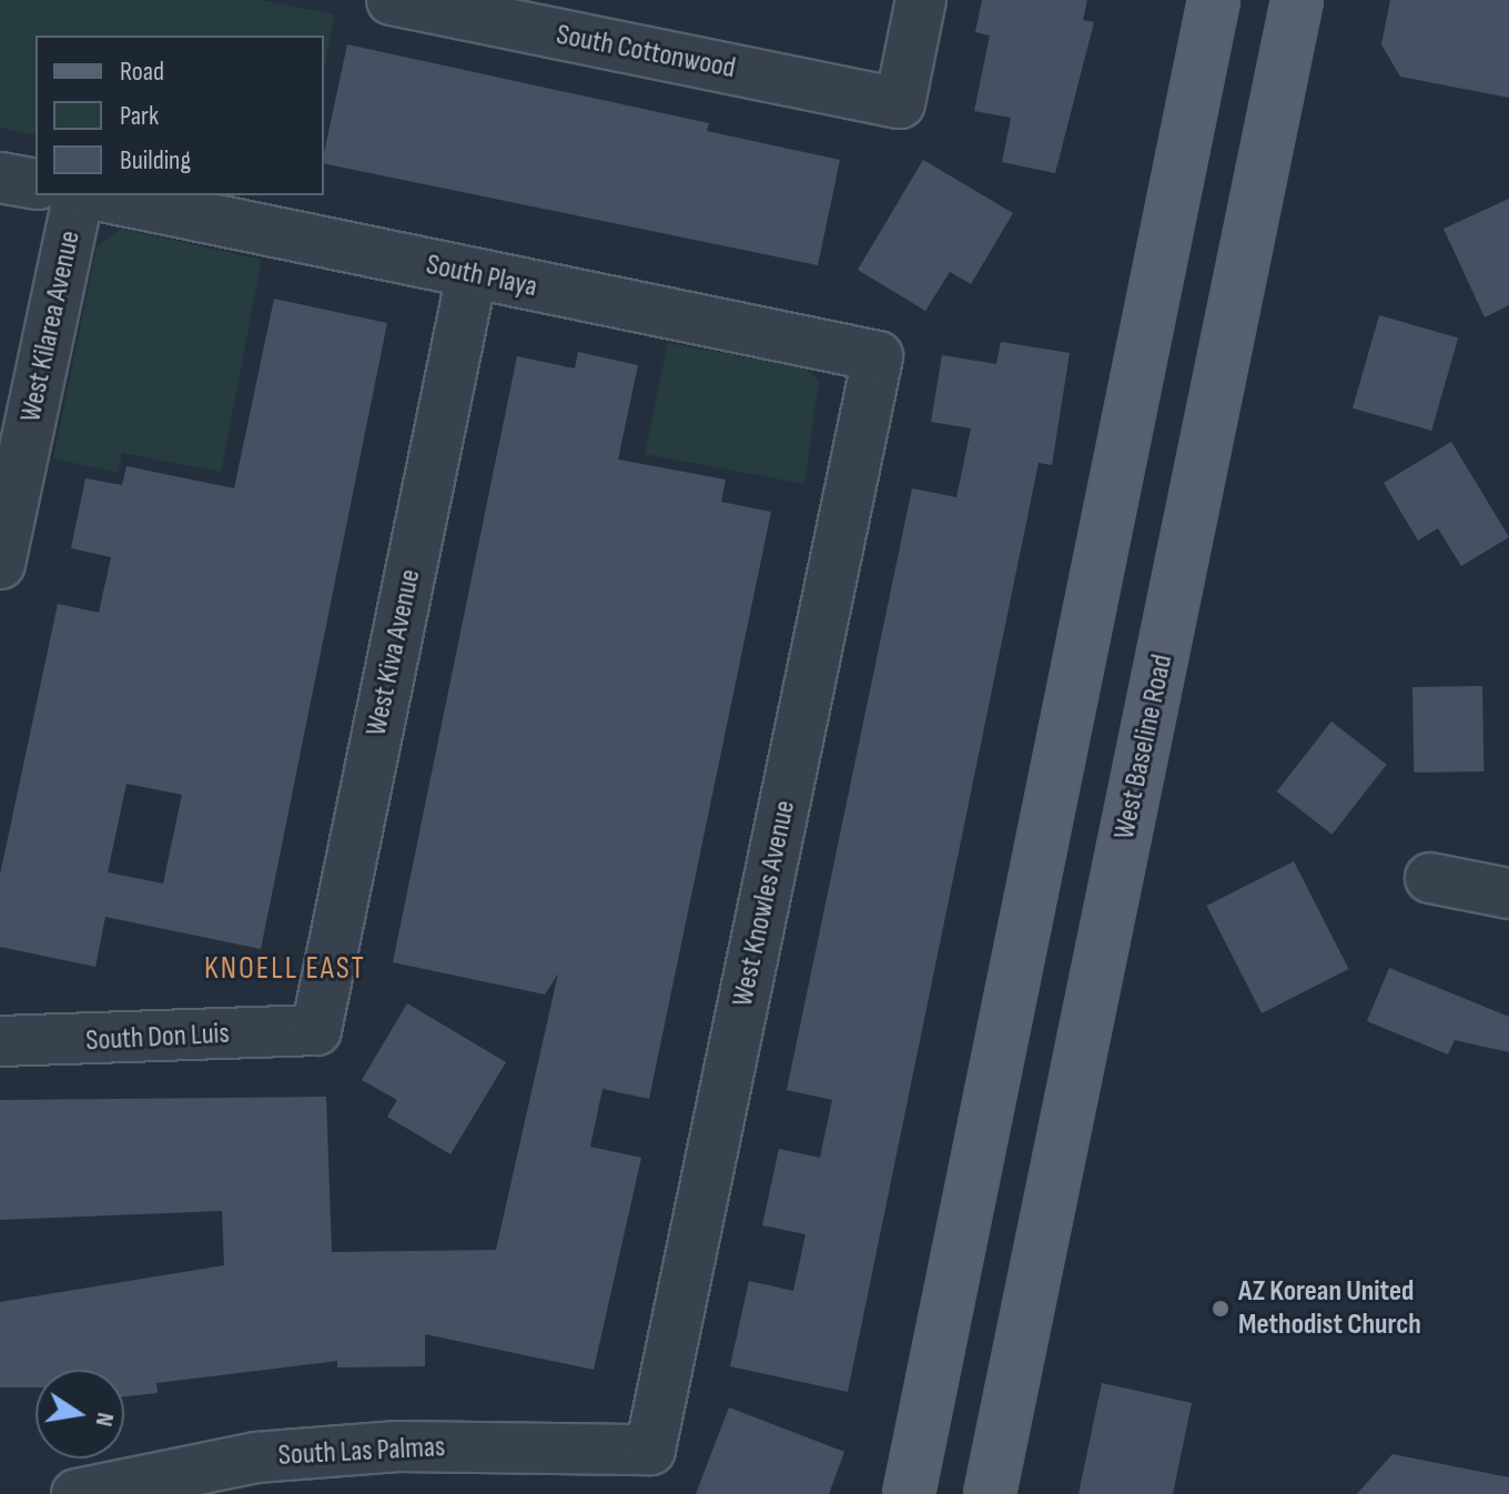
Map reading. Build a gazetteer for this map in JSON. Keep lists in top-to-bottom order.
{
  "streets": {
    "main road": ["West Baseline Road"],
    "street": [
      "South Cottonwood",
      "South Playa",
      "West Kilarea Avenue",
      "West Kiva Avenue",
      "West Knowles Avenue",
      "South Don Luis",
      "South Las Palmas"
    ]
  },
  "crossings": [
    ["South Playa", "West Kiva Avenue"],
    ["South Playa", "West Knowles Avenue"],
    ["West Kiva Avenue", "South Don Luis"],
    ["West Knowles Avenue", "South Las Palmas"]
  ],
  "districts": ["KNOELL EAST"],
  "places": ["AZ Korean United Methodist Church"],
  "legend": ["Road", "Park", "Building"],
  "north": "right"
}
